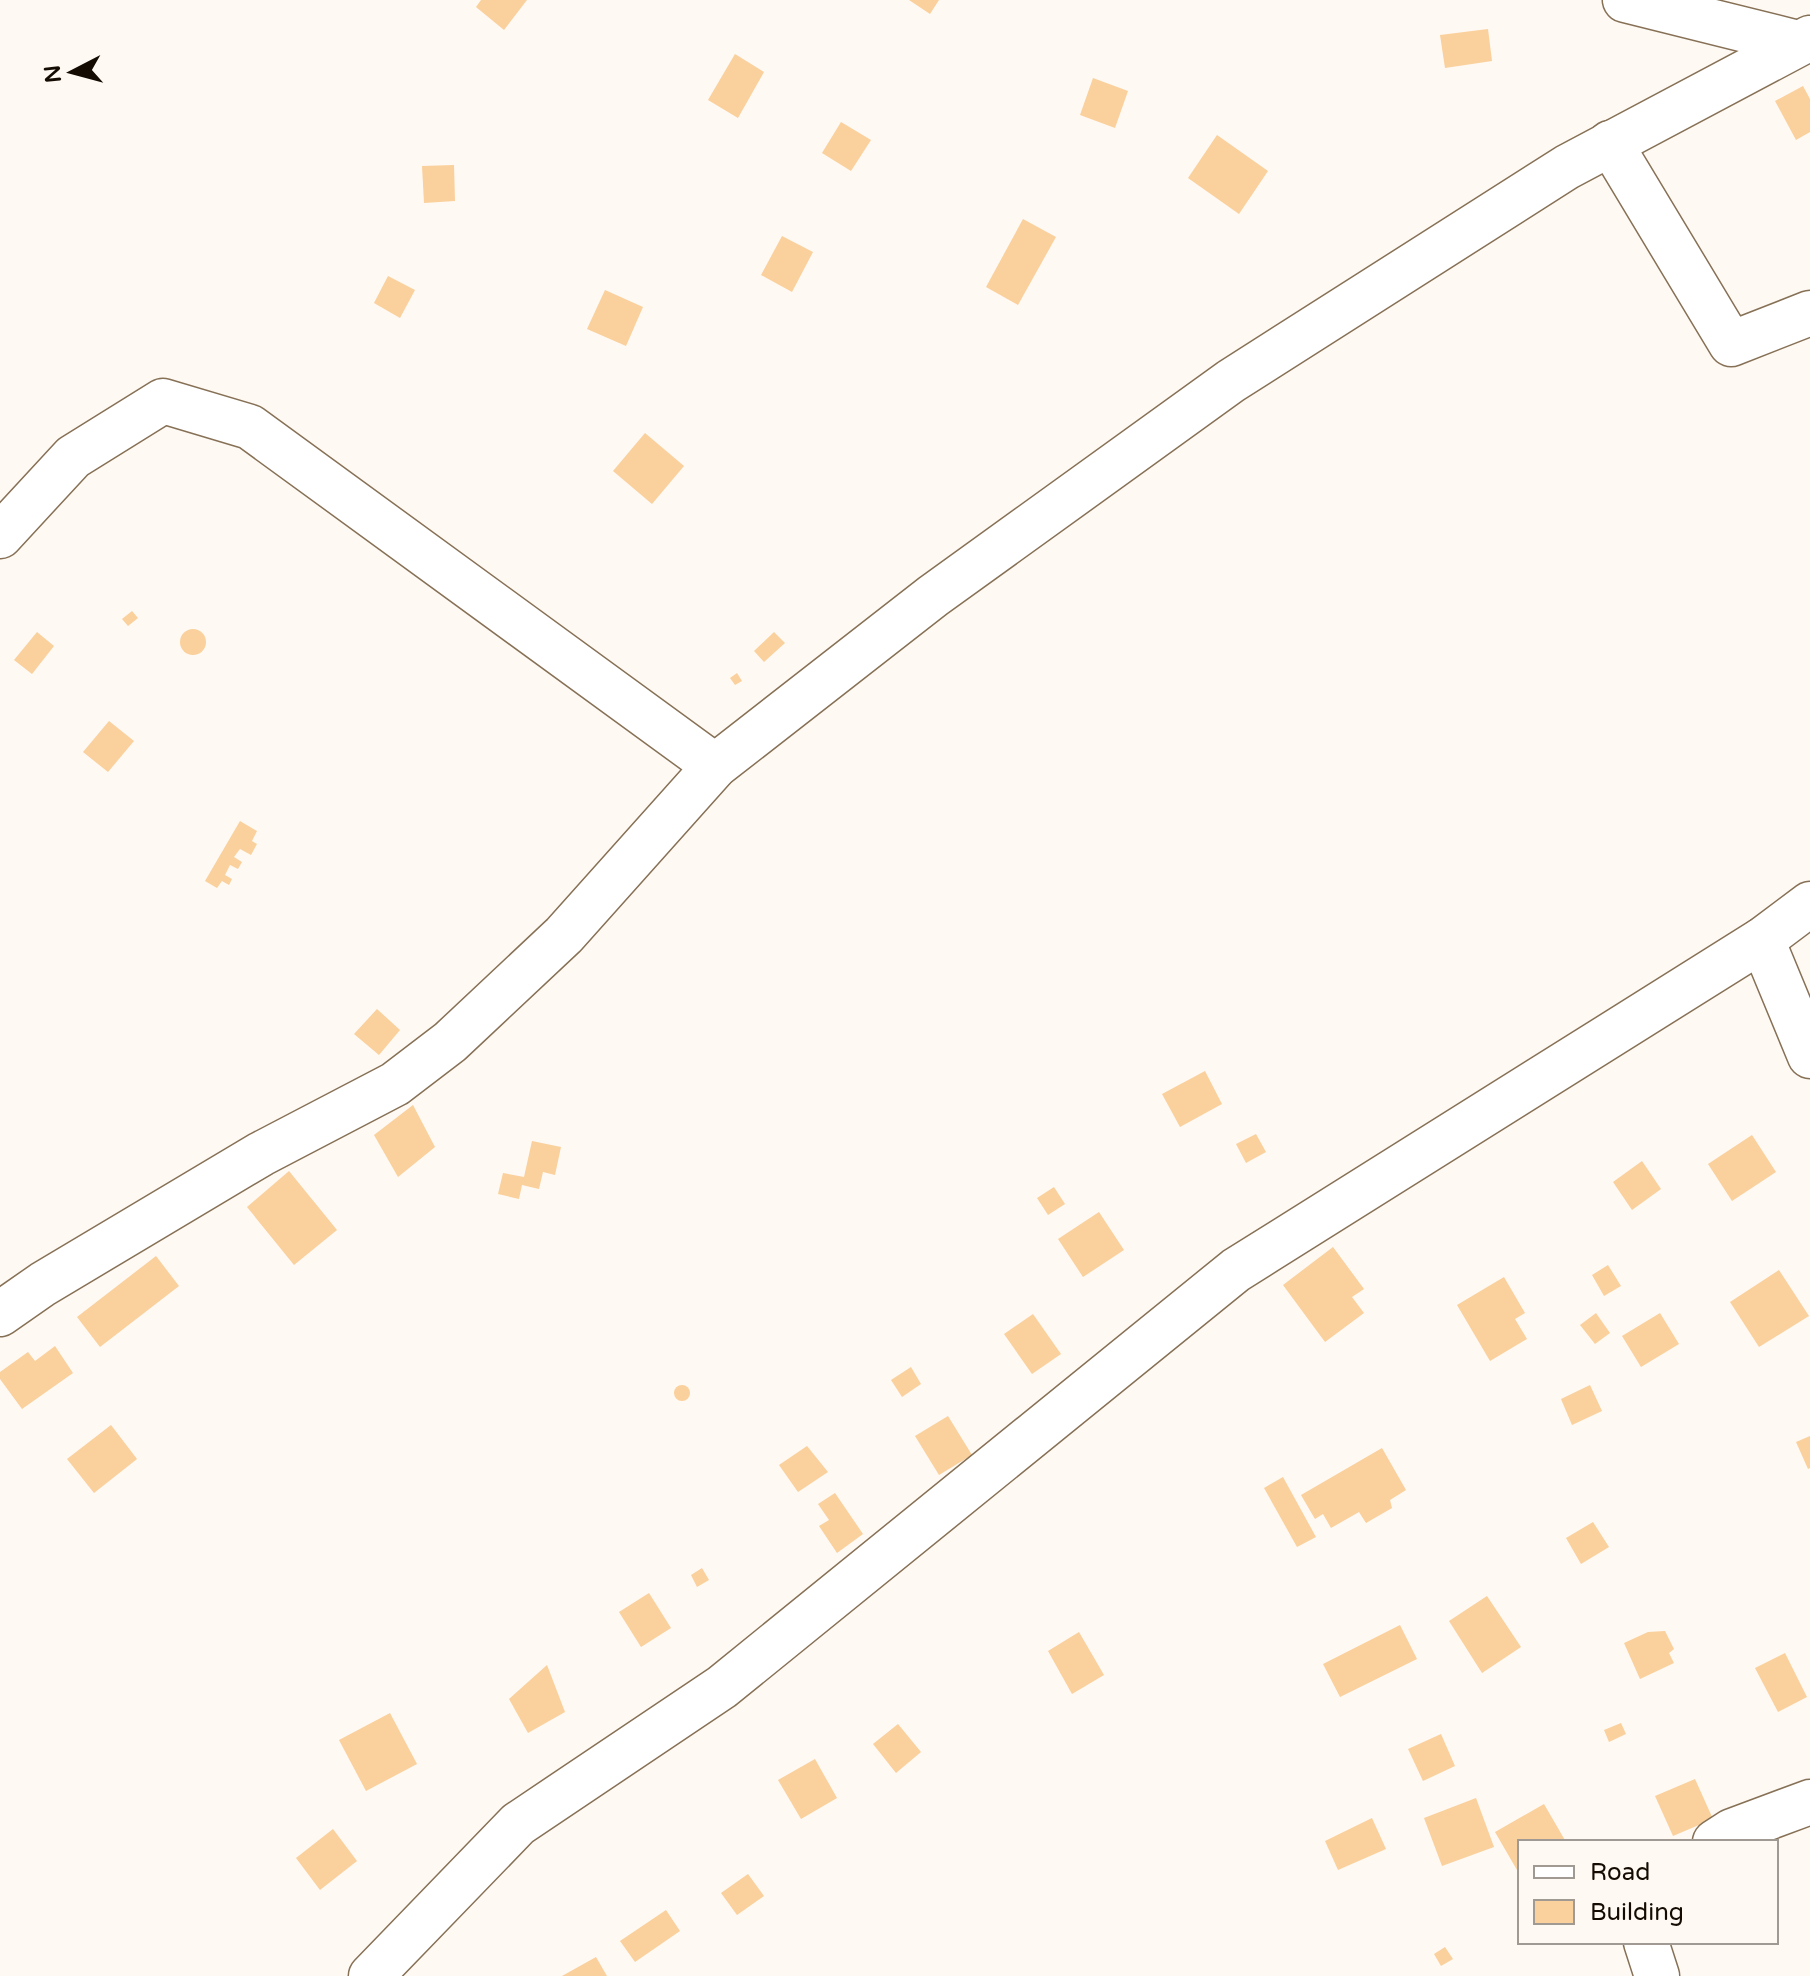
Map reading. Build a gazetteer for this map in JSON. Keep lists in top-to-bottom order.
{
  "legend": ["Road", "Building"],
  "north": "left"
}
